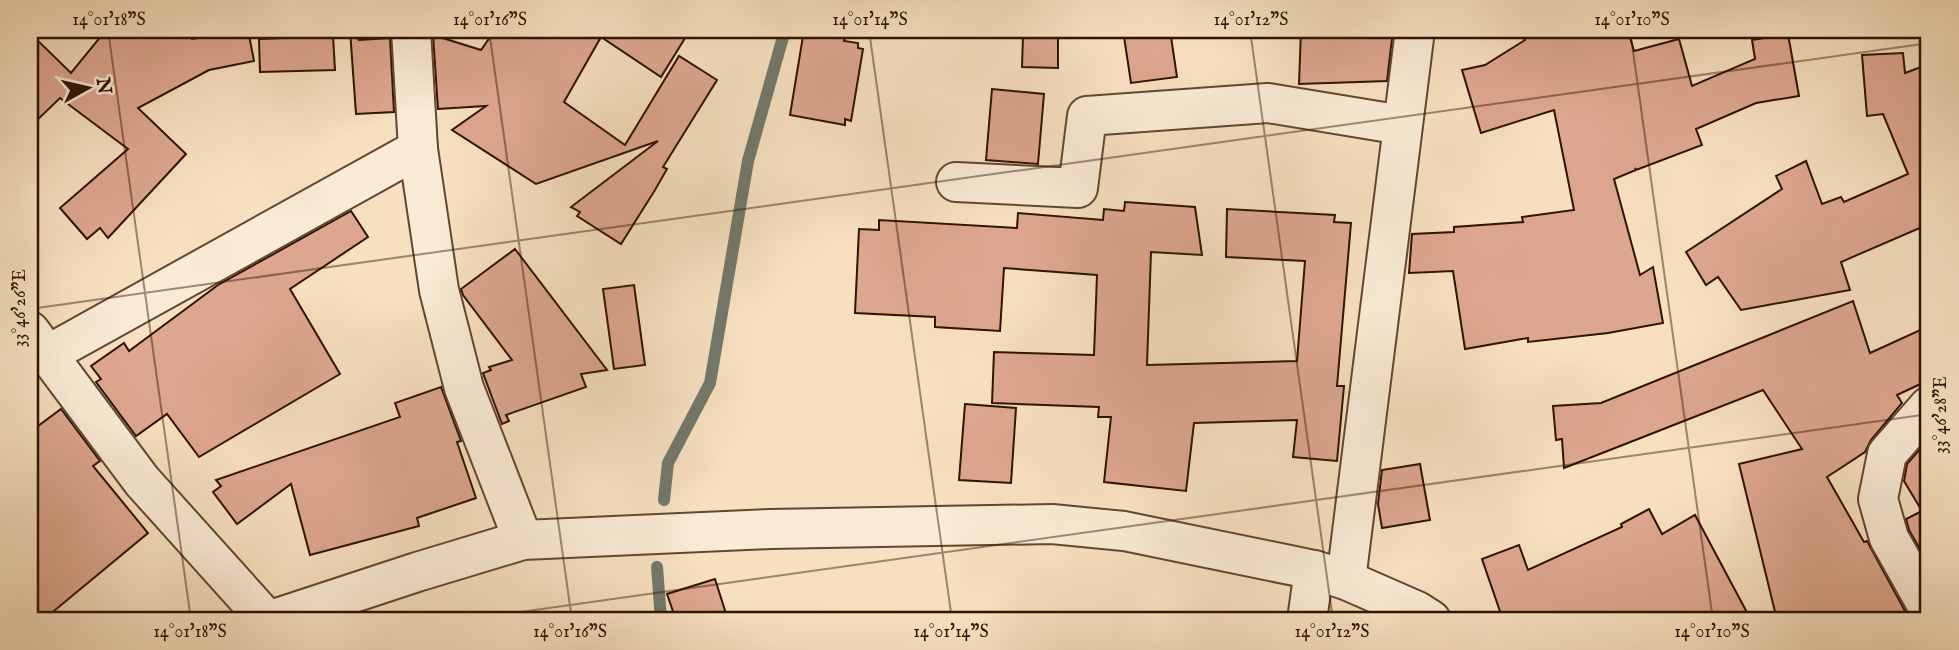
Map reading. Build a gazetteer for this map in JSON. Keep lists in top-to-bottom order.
{
  "north": "right",
  "coordinates": [
    "14°01'18\"S",
    "14°01'16\"S",
    "14°01'14\"S",
    "14°01'12\"S",
    "14°01'10\"S",
    "33°46'26\"E",
    "33°46'28\"E"
  ]
}
